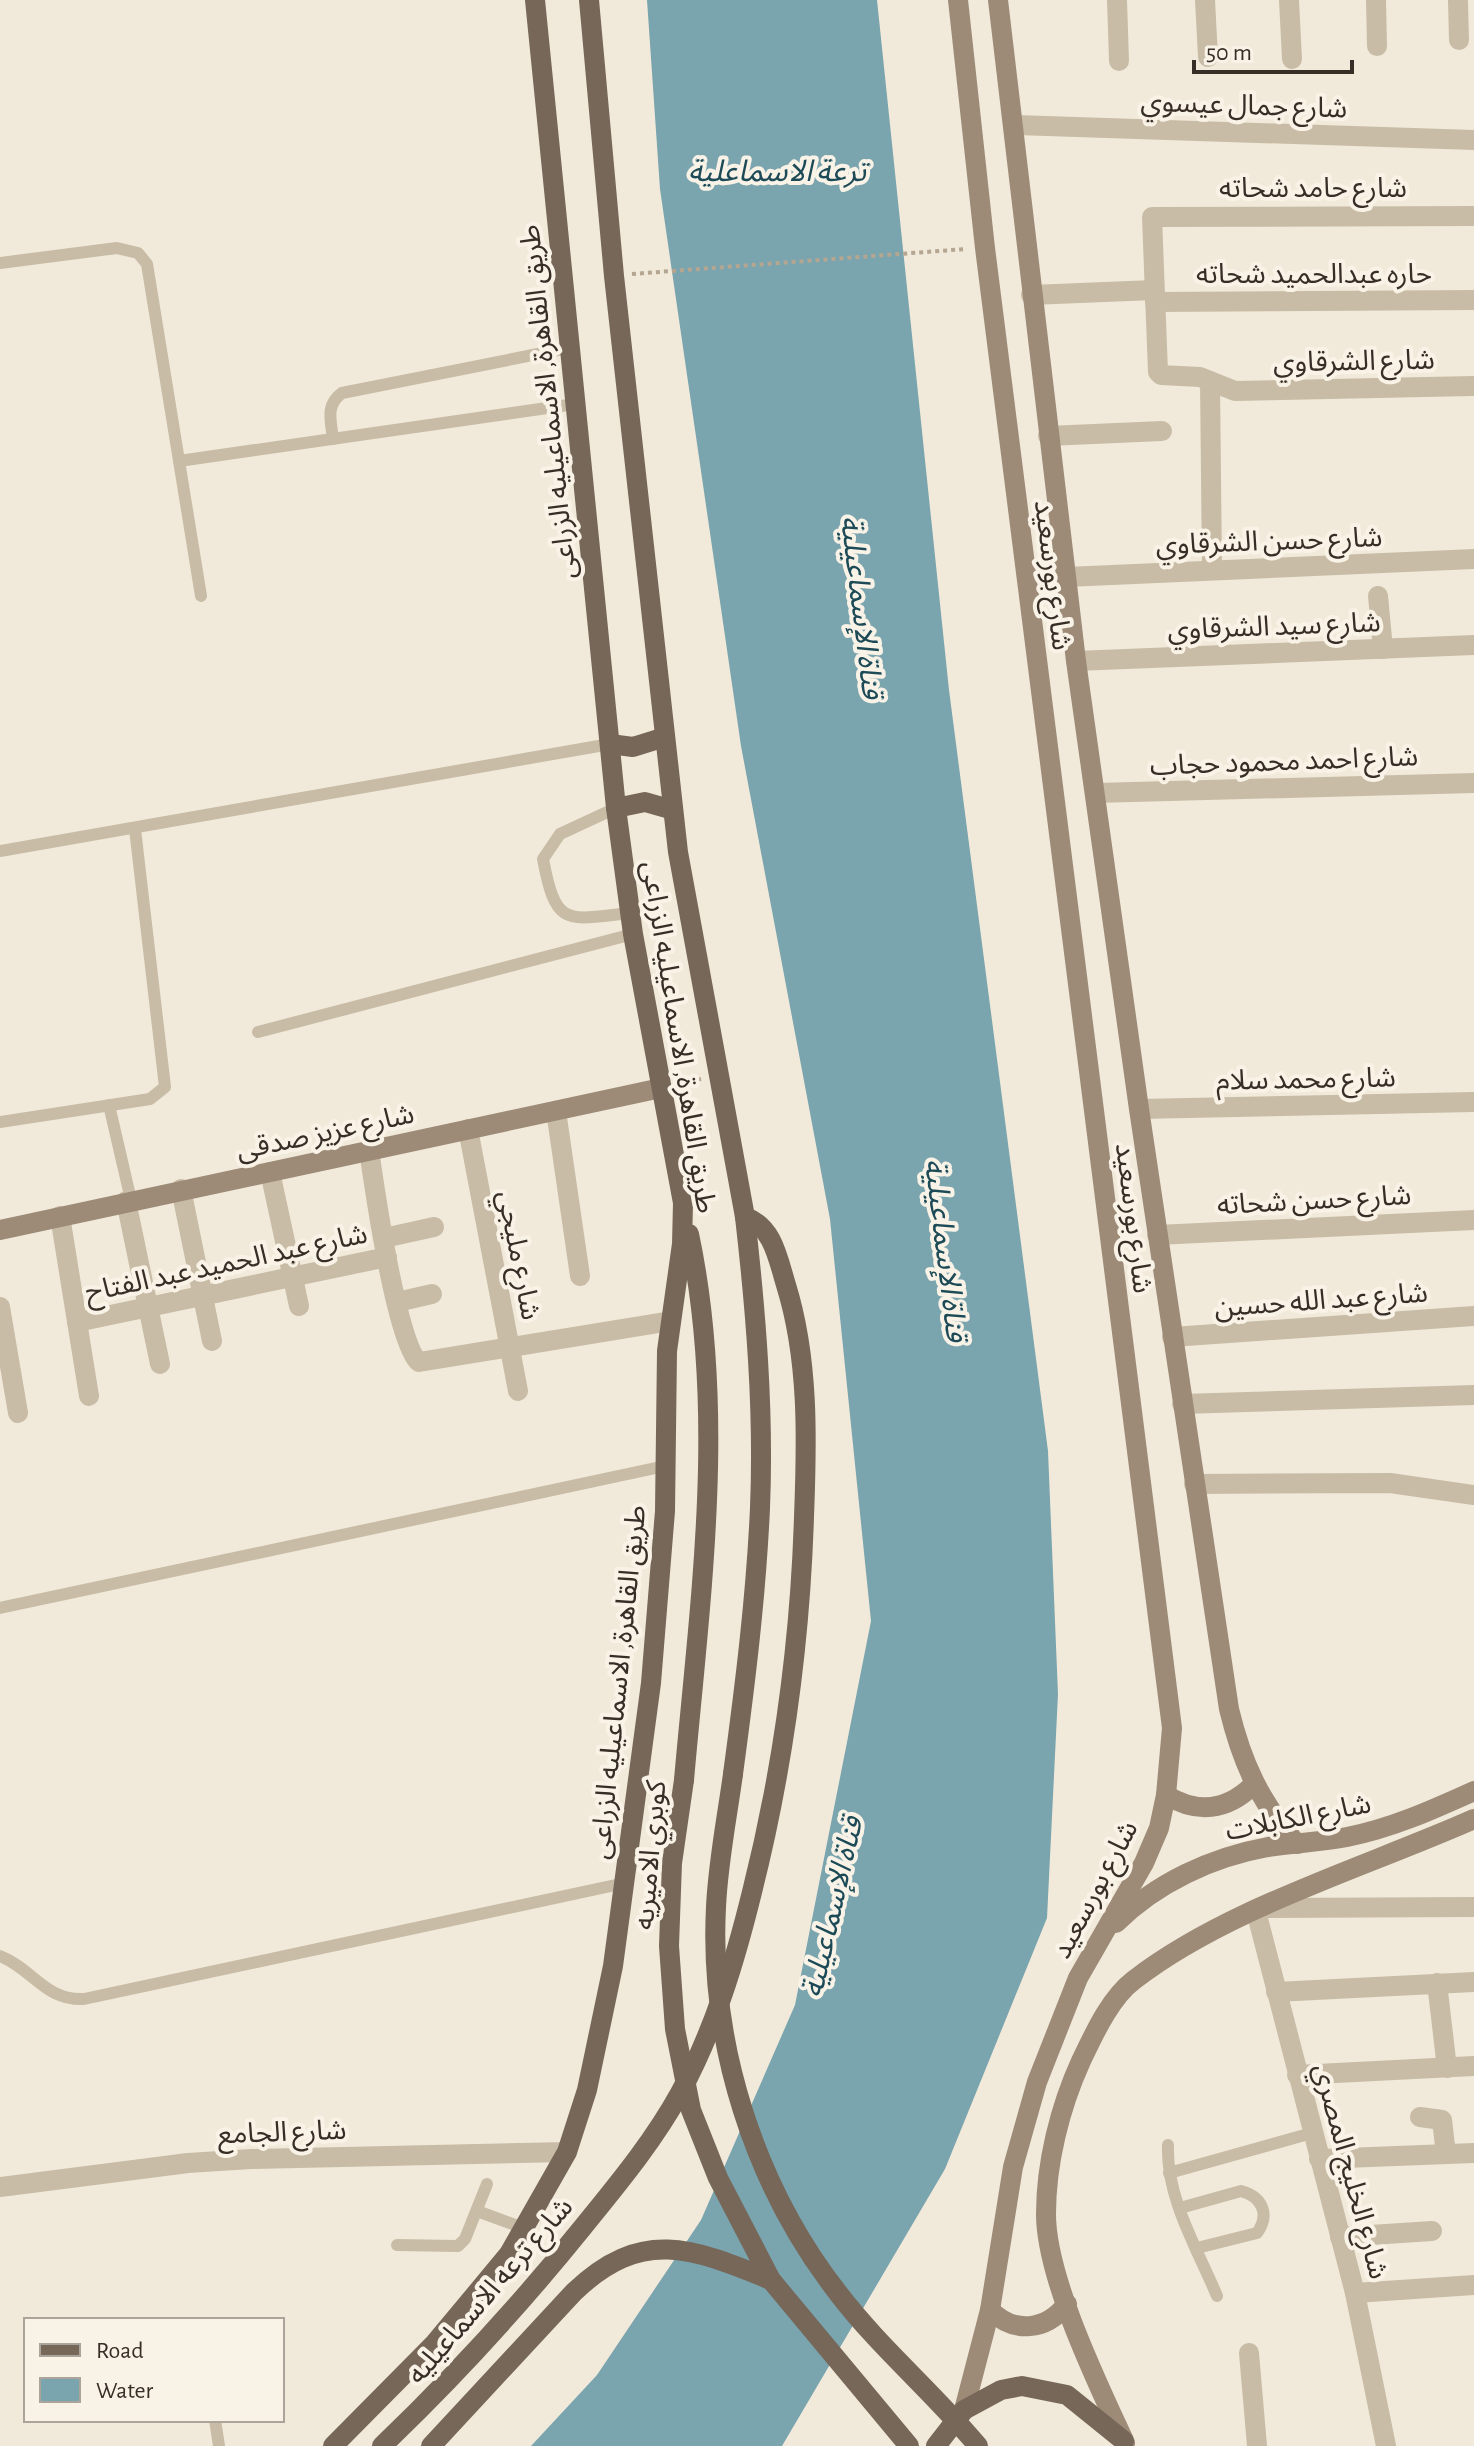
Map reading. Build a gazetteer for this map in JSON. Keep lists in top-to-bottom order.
{
  "streets": {
    "main road": [
      "طريق القاهرة, الاسماعيليه الزراعى",
      "شارع بورسعيد",
      "شارع عزيز صدقى",
      "شارع الكابلات",
      "كوبري الاميريه",
      "شارع ترعه الاسماعيليه"
    ],
    "street": [
      "شارع جمال عيسوي",
      "شارع حامد شحاته",
      "حاره عبدالحميد شحاته",
      "شارع الشرقاوي",
      "شارع حسن الشرقاوي",
      "شارع سيد الشرقاوي",
      "شارع احمد محمود حجاب",
      "شارع محمد سلام",
      "شارع حسن شحاته",
      "شارع مليجي",
      "شارع عبد الحميد عبد الفتاح",
      "شارع عبد الله حسين",
      "شارع الجامع",
      "شارع الخليج المصري"
    ]
  },
  "crossings": [
    ["شارع جمال عيسوي", "شارع بورسعيد"],
    ["شارع حامد شحاته", "حاره عبدالحميد شحاته"],
    ["حاره عبدالحميد شحاته", "شارع بورسعيد"],
    ["طريق القاهرة, الاسماعيليه الزراعى", "شارع عزيز صدقى"],
    ["طريق القاهرة, الاسماعيليه الزراعى", "كوبري الاميريه"],
    ["طريق القاهرة, الاسماعيليه الزراعى", "شارع الجامع"],
    ["طريق القاهرة, الاسماعيليه الزراعى", "شارع ترعه الاسماعيليه"],
    ["شارع حسن الشرقاوي", "شارع بورسعيد"],
    ["شارع بورسعيد", "شارع سيد الشرقاوي"],
    ["شارع بورسعيد", "شارع احمد محمود حجاب"],
    ["شارع بورسعيد", "شارع محمد سلام"],
    ["شارع بورسعيد", "شارع حسن شحاته"],
    ["شارع بورسعيد", "شارع عبد الله حسين"],
    ["شارع بورسعيد", "شارع الكابلات"],
    ["شارع عزيز صدقى", "شارع مليجي"],
    ["شارع الكابلات", "شارع الخليج المصري"]
  ],
  "water": ["ترعة الاسماعلية", "قناة الإسماعيلية"],
  "legend": ["Road", "Water"],
  "scale_bar": "50 m"
}
